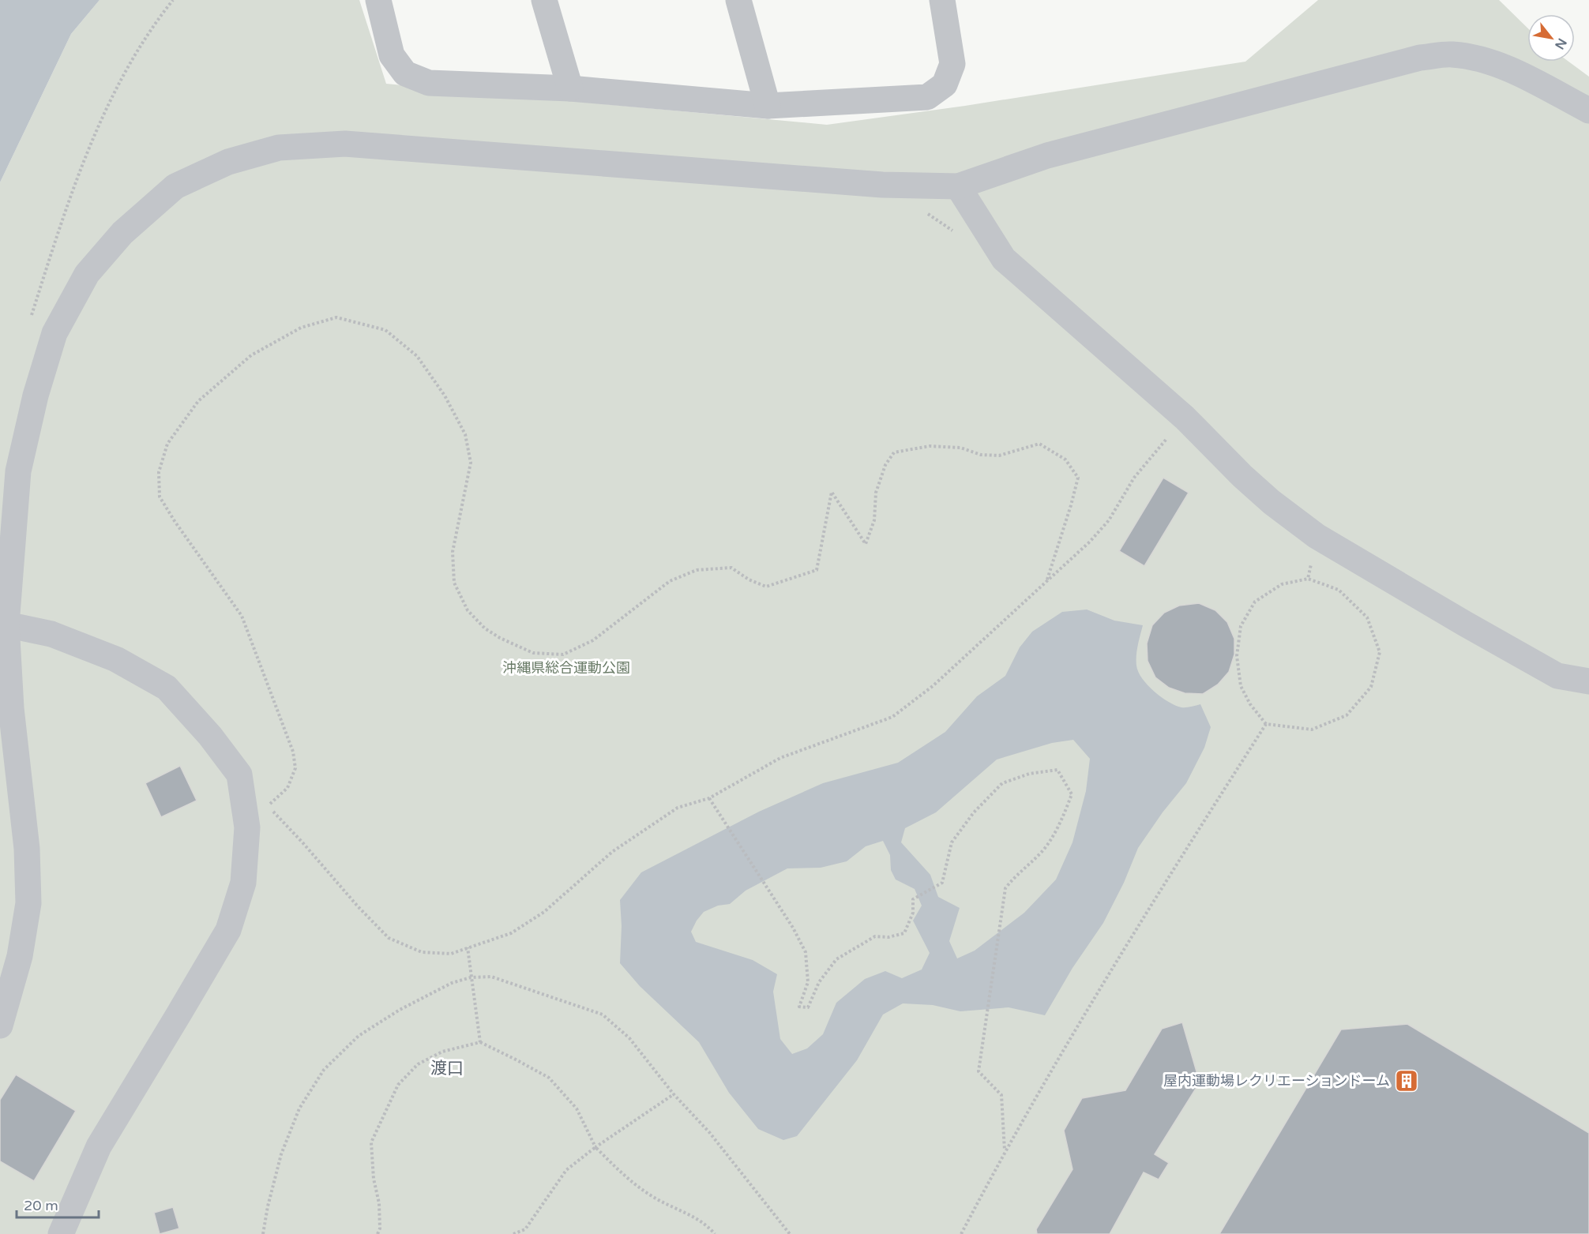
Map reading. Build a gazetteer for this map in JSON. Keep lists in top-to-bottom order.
{
  "districts": ["渡口"],
  "parks": ["沖縄県総合運動公園"],
  "places": {
    "building": ["屋内運動場レクリエーションドーム"]
  },
  "scale_bar": "20 m",
  "north": "bottom right"
}
